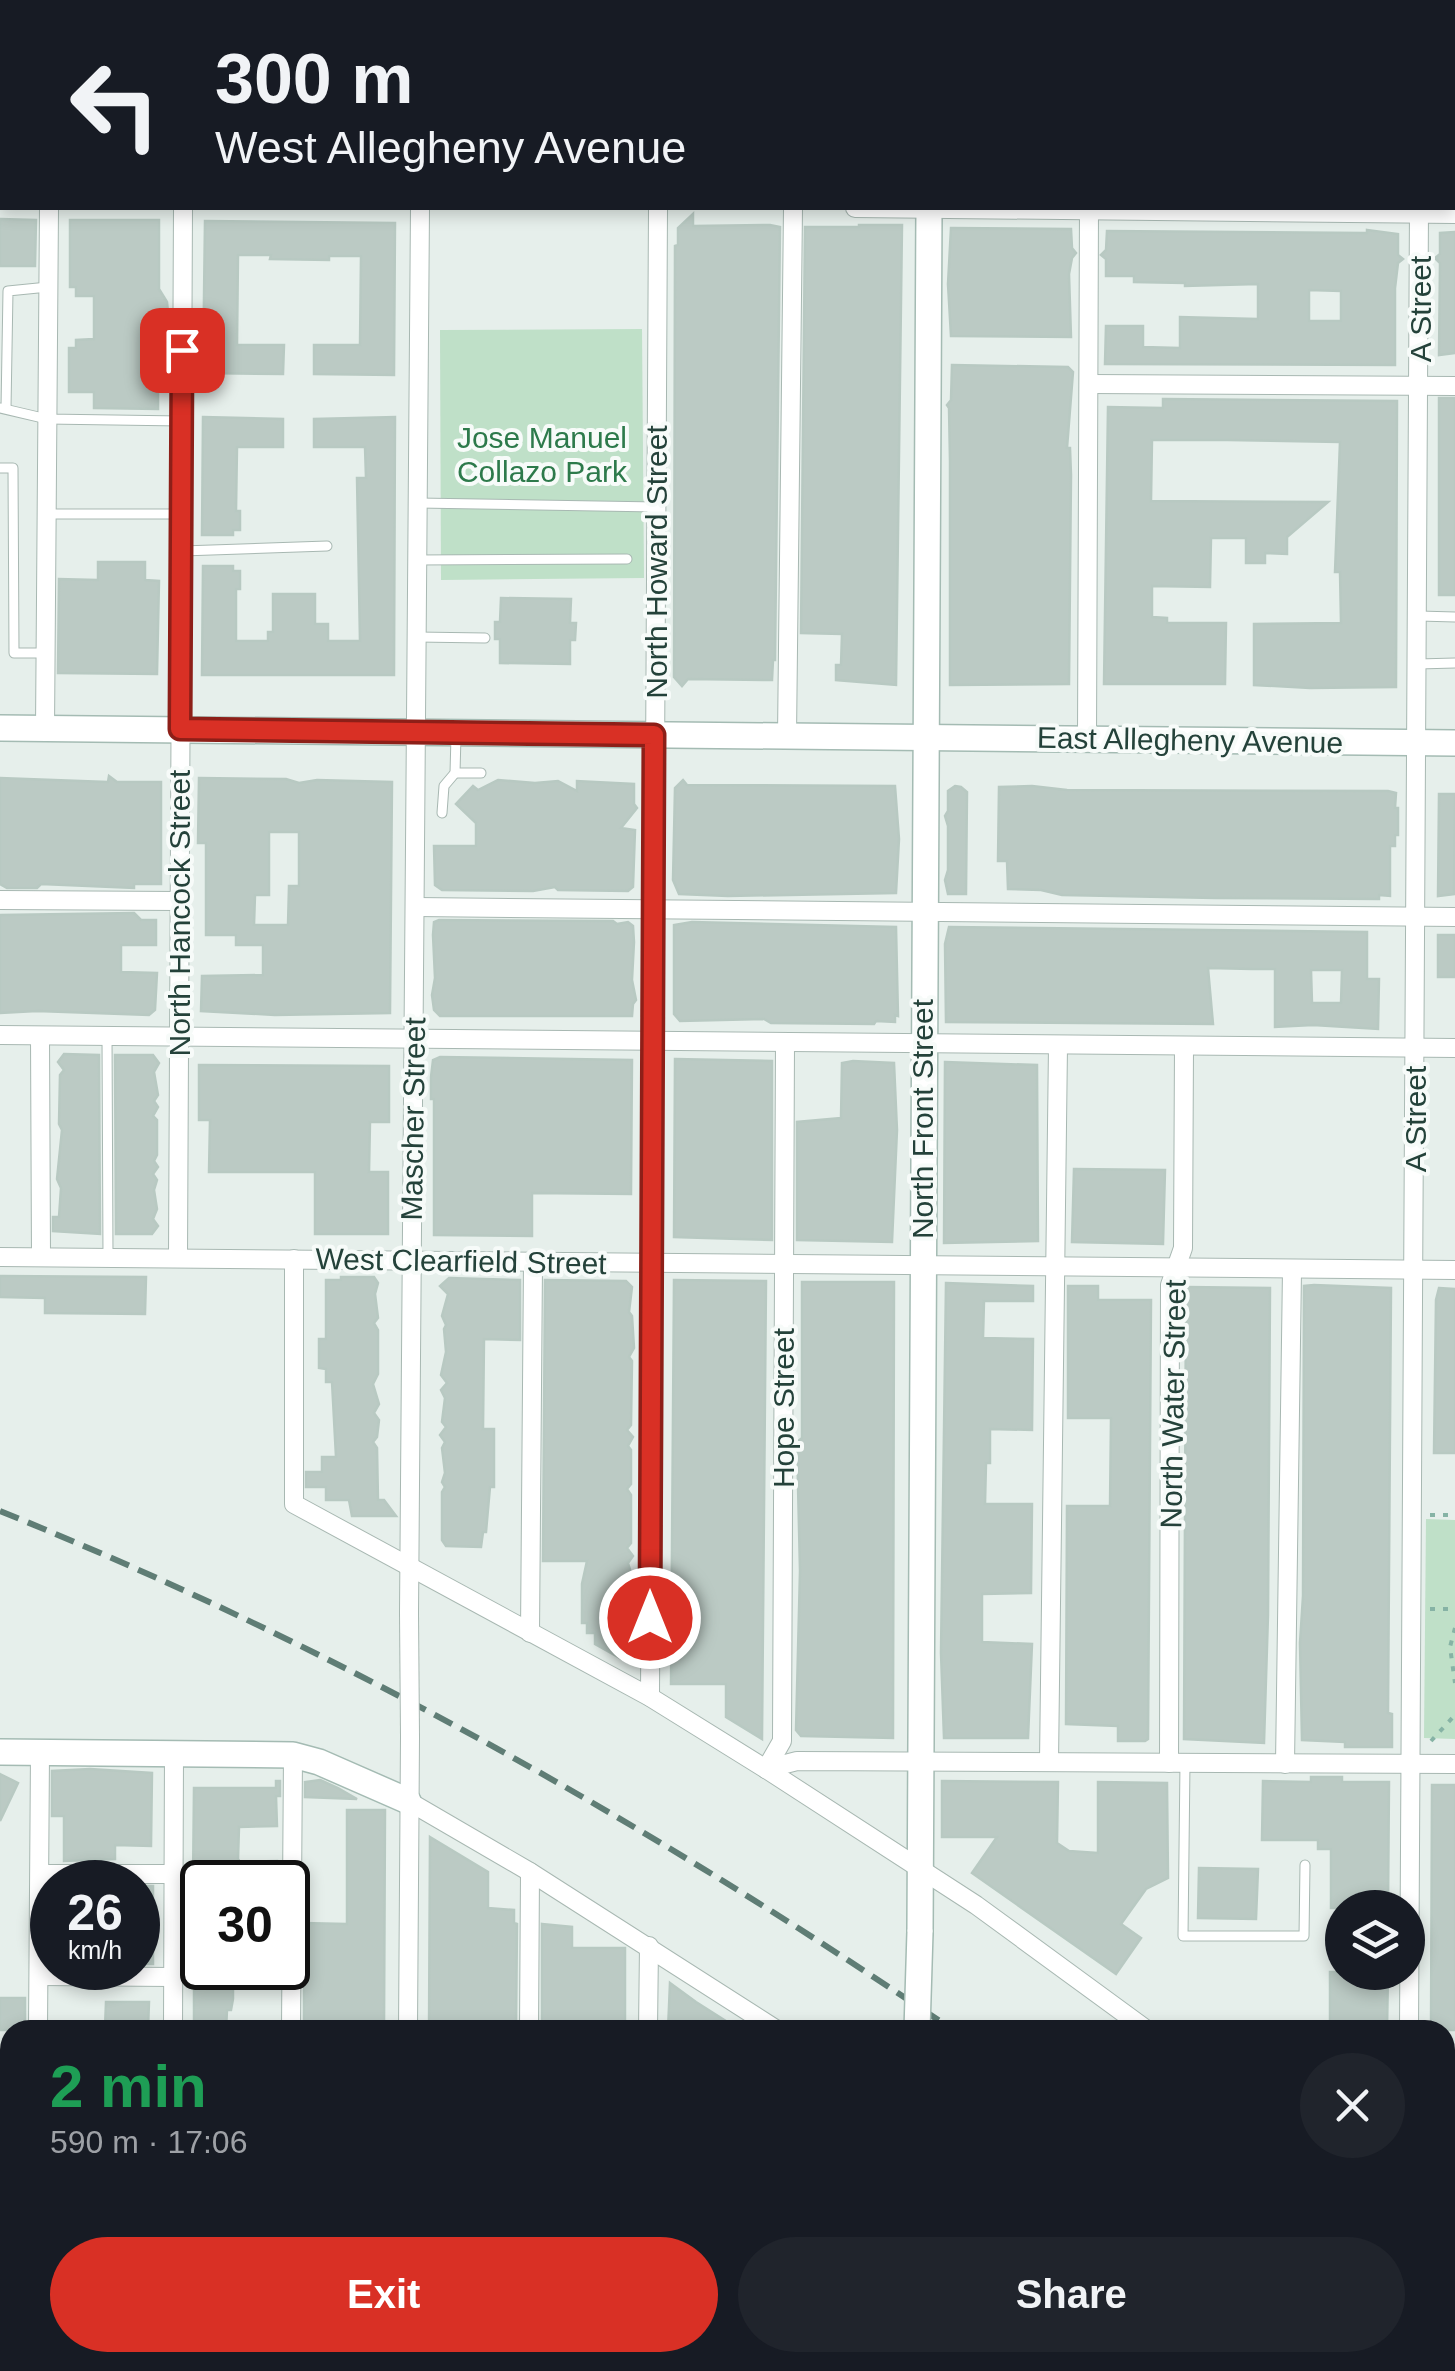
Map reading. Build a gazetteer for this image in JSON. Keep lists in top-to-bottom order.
{
  "streets": {
    "street": [
      "A Street",
      "North Howard Street",
      "East Allegheny Avenue",
      "North Hancock Street",
      "Mascher Street",
      "North Front Street",
      "West Clearfield Street",
      "North Water Street",
      "Hope Street"
    ]
  },
  "crossings": [
    ["A Street", "East Allegheny Avenue"],
    ["A Street", "West Clearfield Street"],
    ["North Howard Street", "East Allegheny Avenue"],
    ["North Howard Street", "West Clearfield Street"],
    ["East Allegheny Avenue", "North Hancock Street"],
    ["East Allegheny Avenue", "Mascher Street"],
    ["East Allegheny Avenue", "North Front Street"],
    ["North Hancock Street", "West Clearfield Street"],
    ["Mascher Street", "West Clearfield Street"],
    ["North Front Street", "West Clearfield Street"],
    ["West Clearfield Street", "North Water Street"],
    ["West Clearfield Street", "Hope Street"]
  ],
  "parks": ["Jose Manuel Collazo Park"],
  "page": {
    "turn": ["300 m", "West Allegheny Avenue"],
    "speed": "26 km/h",
    "limit": "30",
    "heading": ["2 min", "590 m · 17:06"],
    "buttons": ["Exit", "Share"]
  }
}
